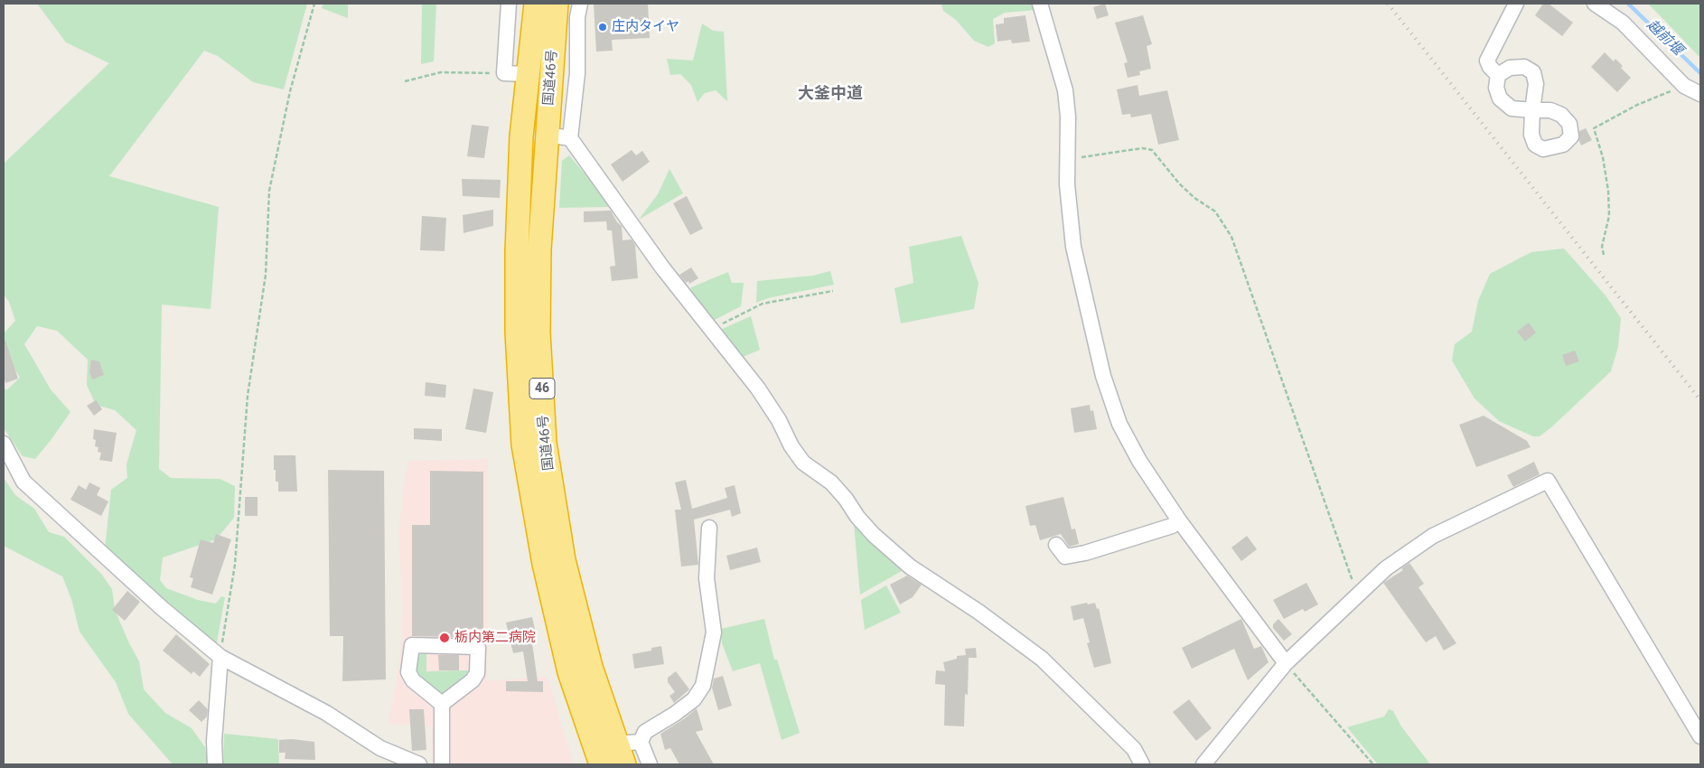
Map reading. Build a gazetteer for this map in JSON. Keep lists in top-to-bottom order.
{
  "streets": {
    "highway": ["国道46号", "46"]
  },
  "districts": ["大釜中道"],
  "water": ["越前堰"],
  "places": ["庄内タイヤ", "栃内第二病院"]
}
